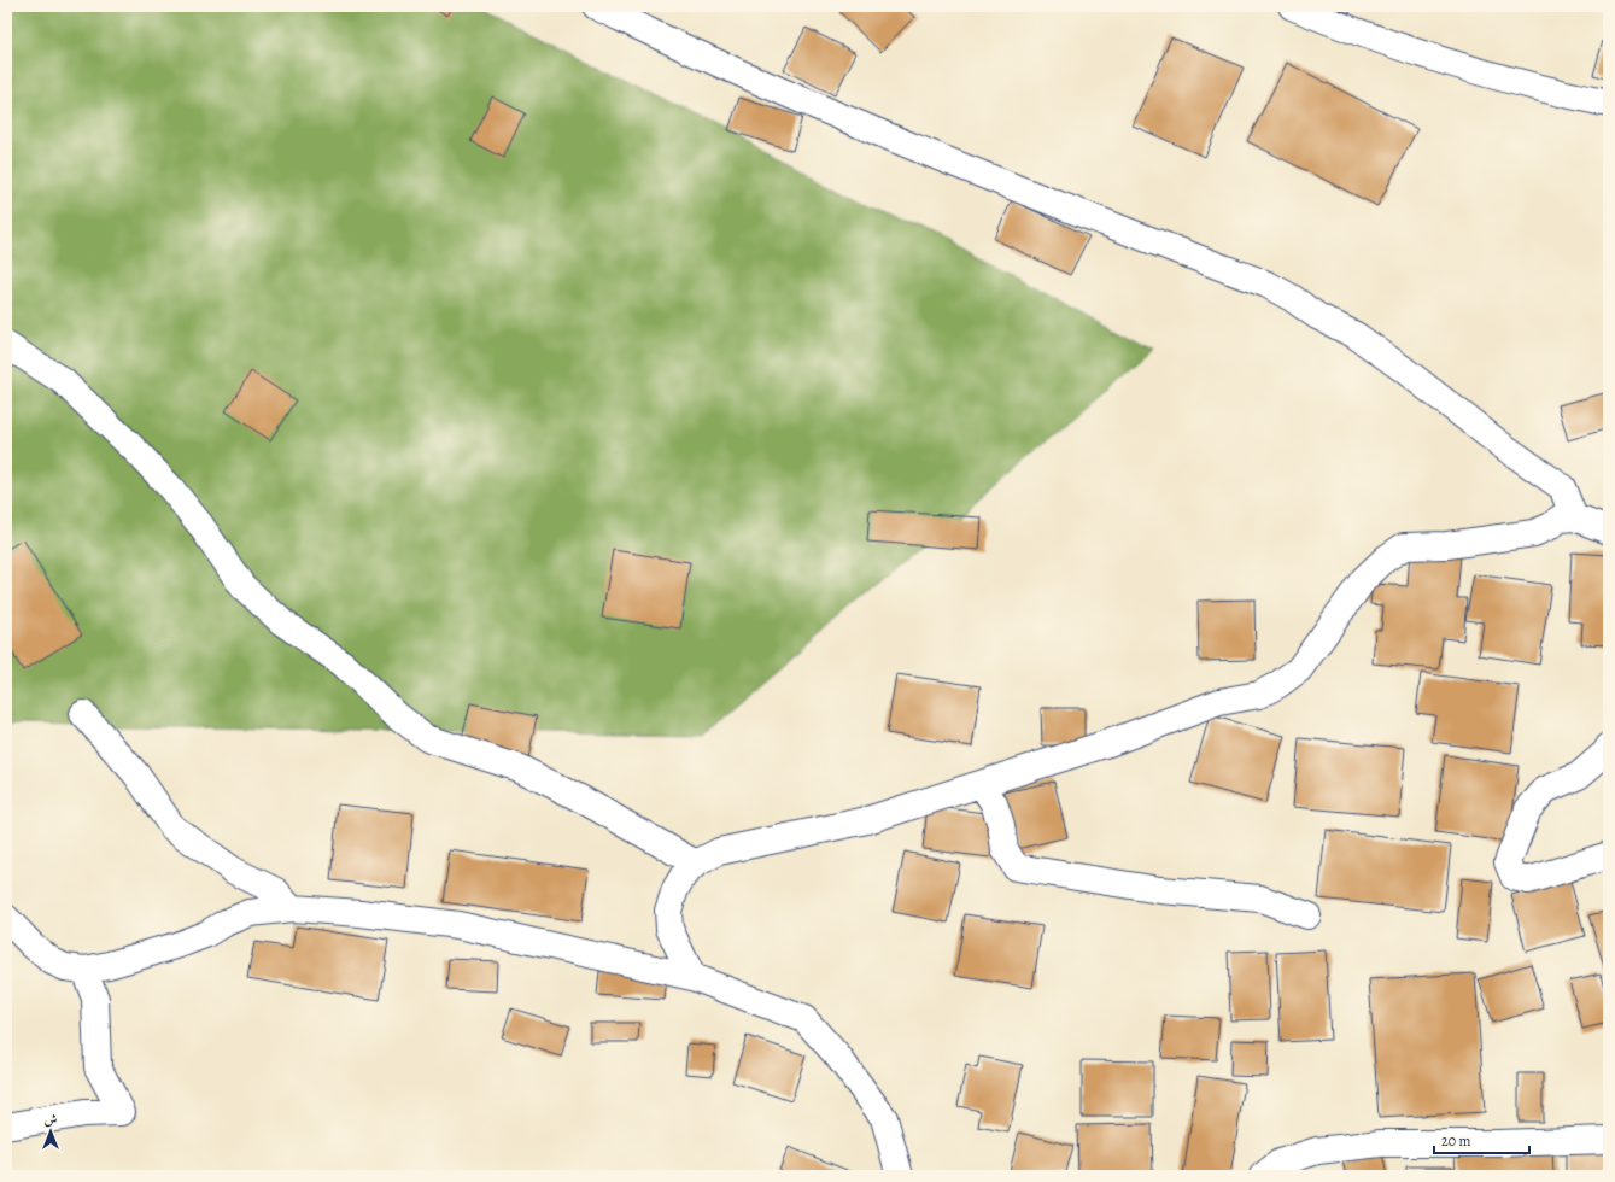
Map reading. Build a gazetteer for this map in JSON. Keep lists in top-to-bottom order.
{
  "scale_bar": "20 m",
  "north": "top"
}
